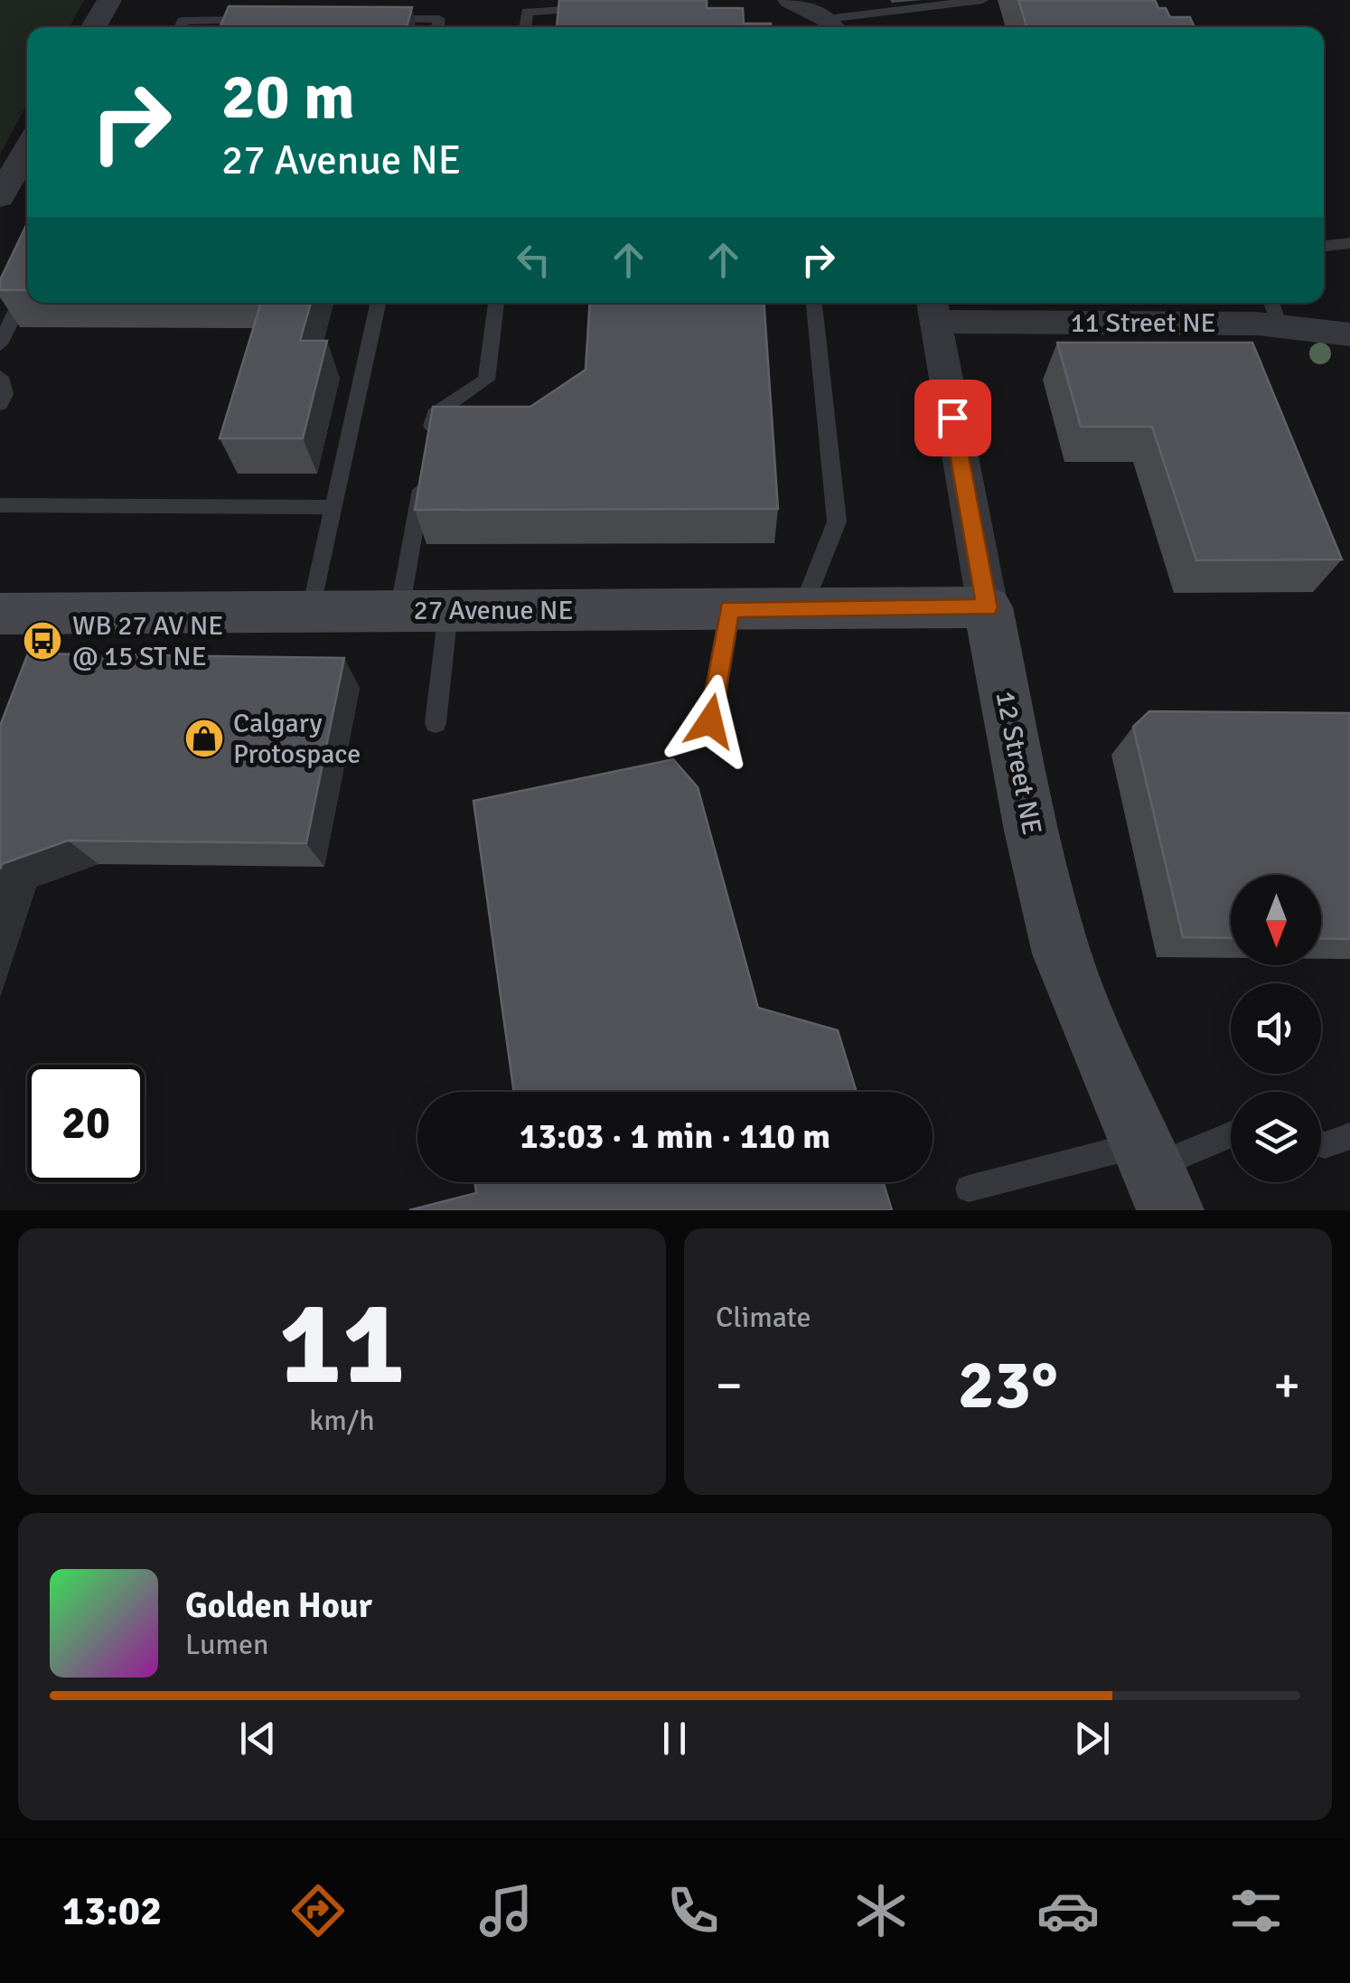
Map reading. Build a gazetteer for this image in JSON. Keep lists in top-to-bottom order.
{
  "streets": {
    "street": ["11 Street NE", "27 Avenue NE", "12 Street NE"]
  },
  "crossings": [
    ["11 Street NE", "12 Street NE"],
    ["27 Avenue NE", "12 Street NE"]
  ],
  "places": {
    "bus stop": ["WB 27 AV NE @ 15 ST NE"],
    "shop": ["Calgary Protospace"]
  },
  "north": "bottom",
  "page": {
    "turn": ["20 m", "27 Avenue NE"],
    "limit": "20",
    "trip": "13:03 · 1 min · 110 m",
    "tile": [
      ["11", "km/h"],
      "Climate"
    ],
    "heat": ["−", "23°", "+"],
    "song": ["Golden Hour", "Lumen"],
    "tabs": "13:02"
  }
}
